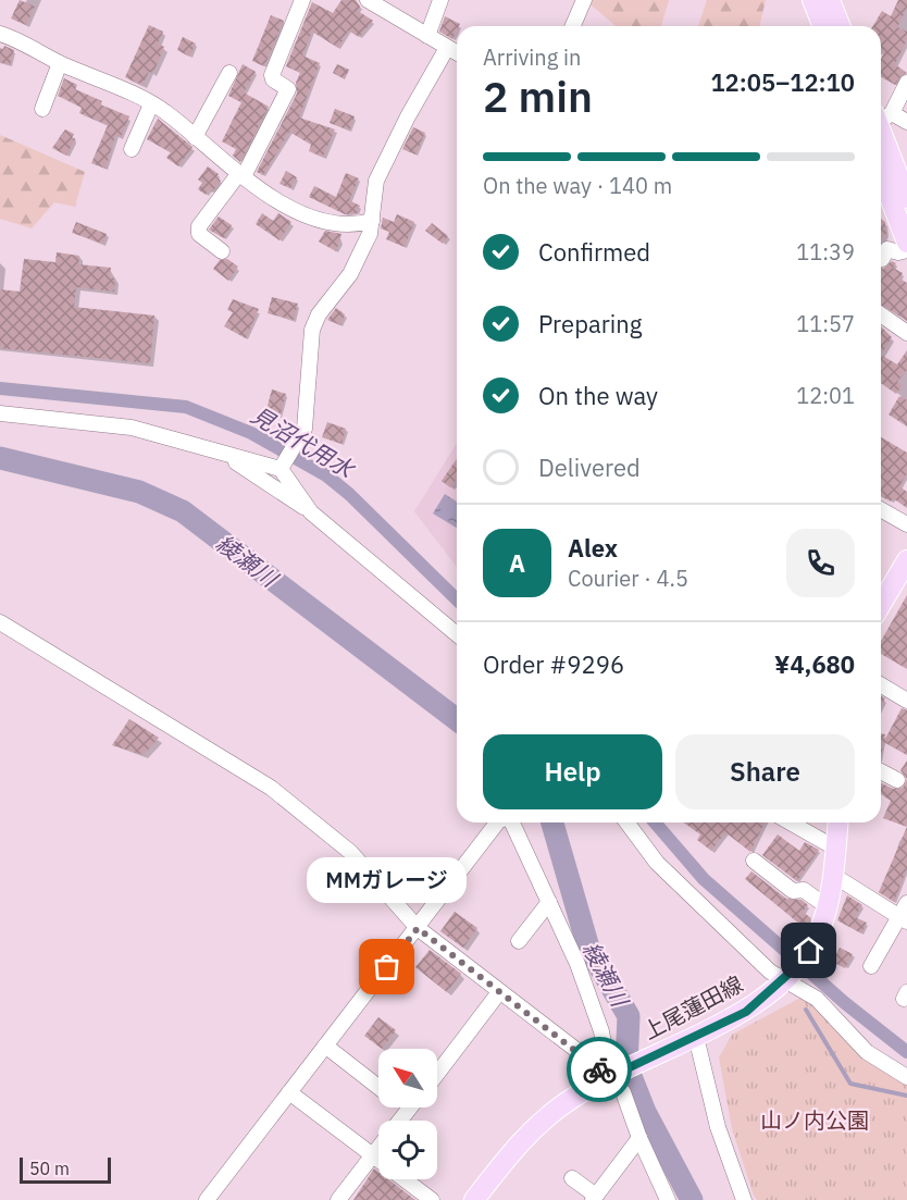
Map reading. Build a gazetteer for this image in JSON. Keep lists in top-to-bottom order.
{
  "streets": {
    "main road": ["上尾蓮田線"]
  },
  "water": ["見沼代用水", "綾瀬川"],
  "parks": ["山ノ内公園"],
  "places": ["MMガレージ"],
  "scale_bar": "50 m",
  "north": "top left",
  "page": {
    "heading": ["2 min", "Arriving in", "12:05–12:10"],
    "panel": [
      "Alex",
      "Courier · 4.5",
      "Order #9296",
      "¥4,680"
    ],
    "bar": "On the way · 140 m",
    "list": [
      ["Confirmed", "11:39"],
      ["Preparing", "11:57"],
      ["On the way", "12:01"],
      "Delivered"
    ],
    "round": "A",
    "buttons": ["Help", "Share"],
    "bubble": "MMガレージ",
    "scale": "50 m"
  }
}
